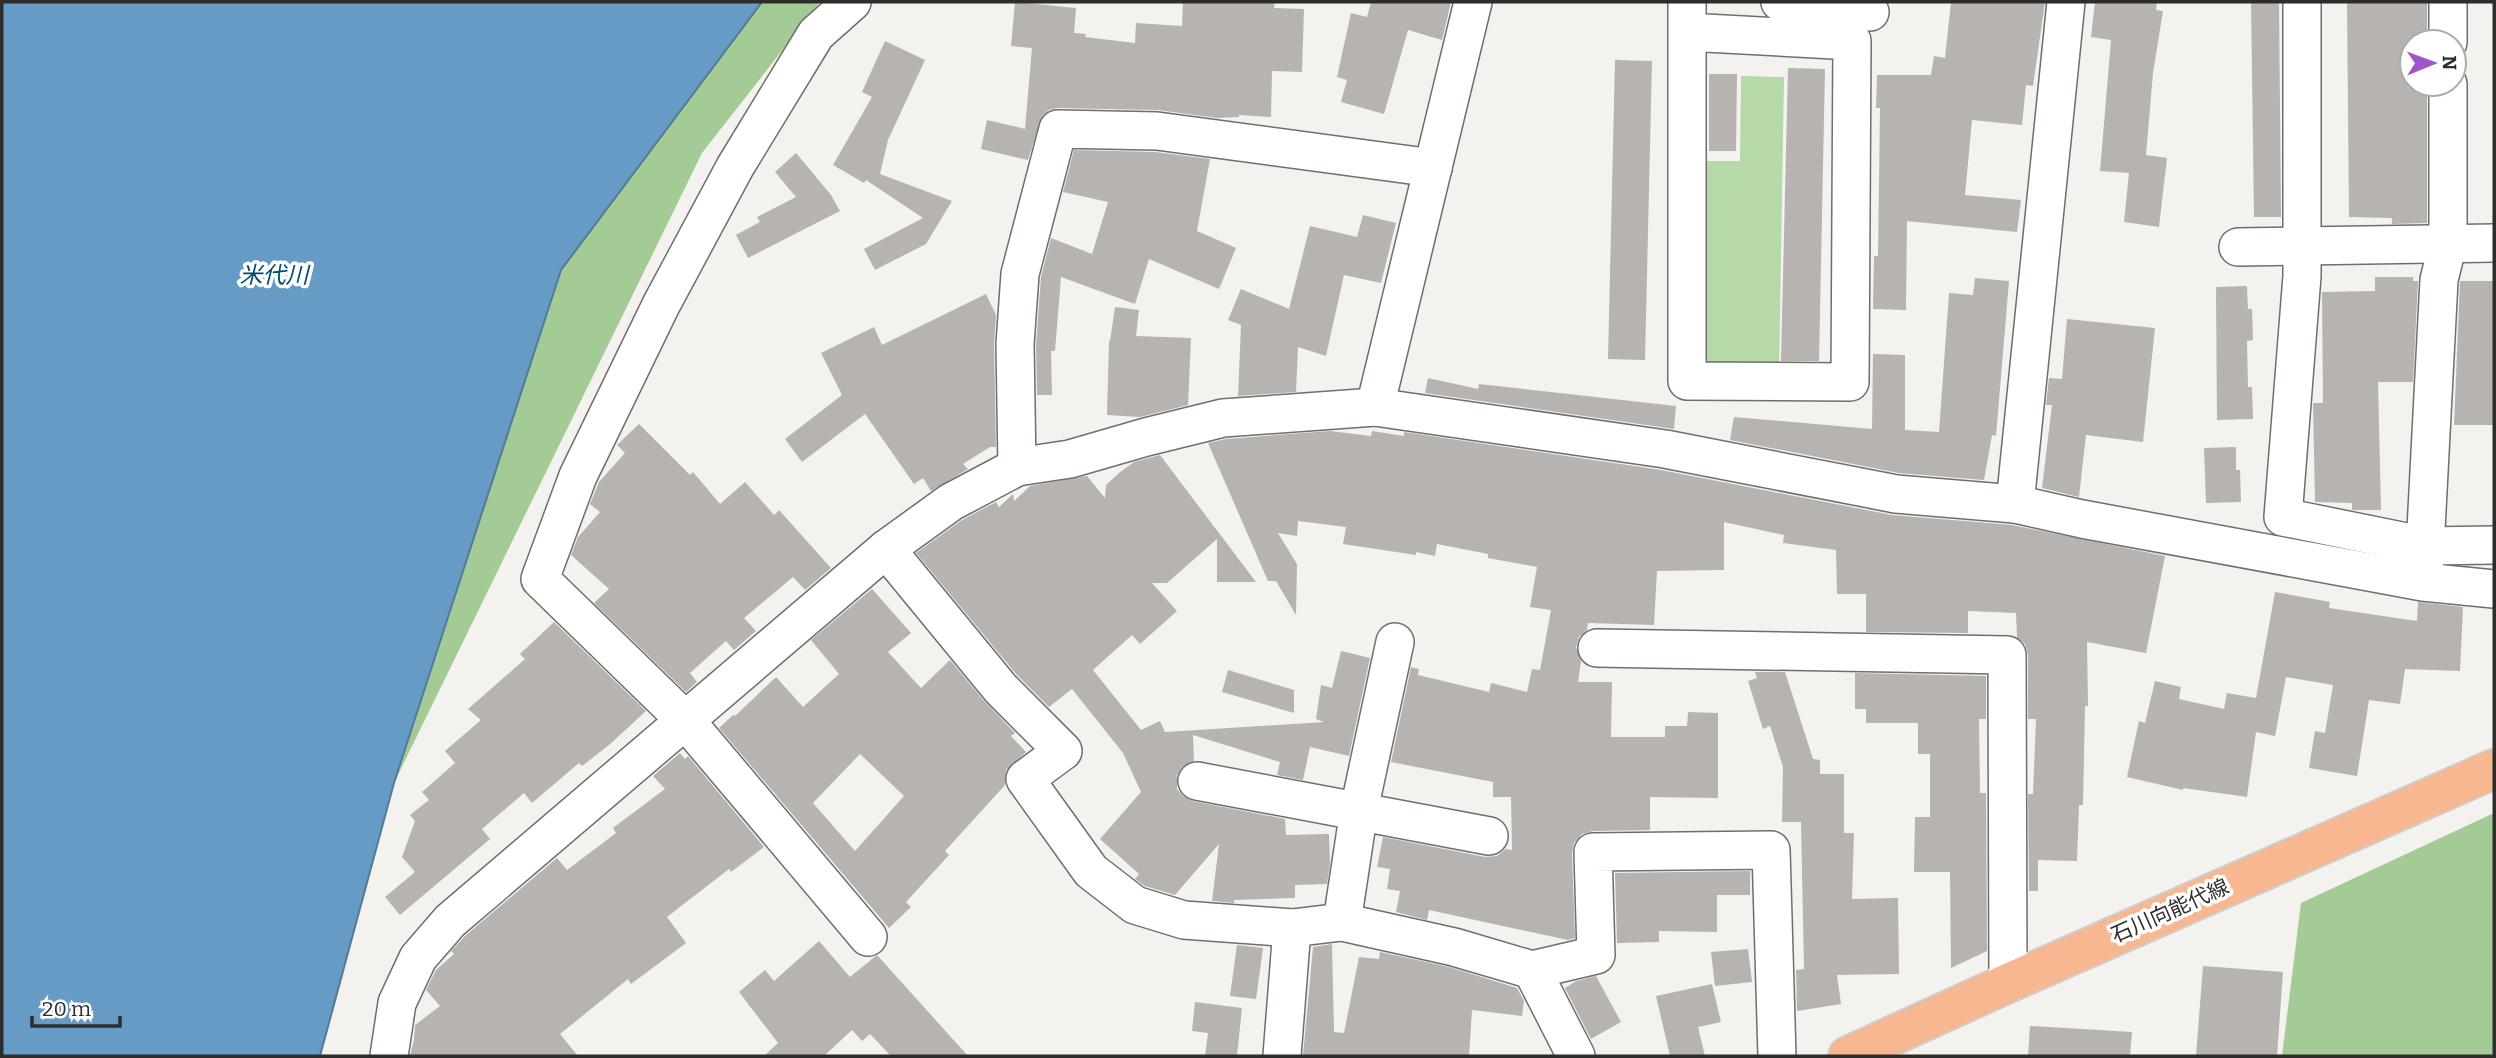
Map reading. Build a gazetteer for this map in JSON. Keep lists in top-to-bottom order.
{
  "streets": {
    "main road": ["石川向能代線"]
  },
  "water": ["米代川"],
  "scale_bar": "20 m",
  "north": "right"
}
